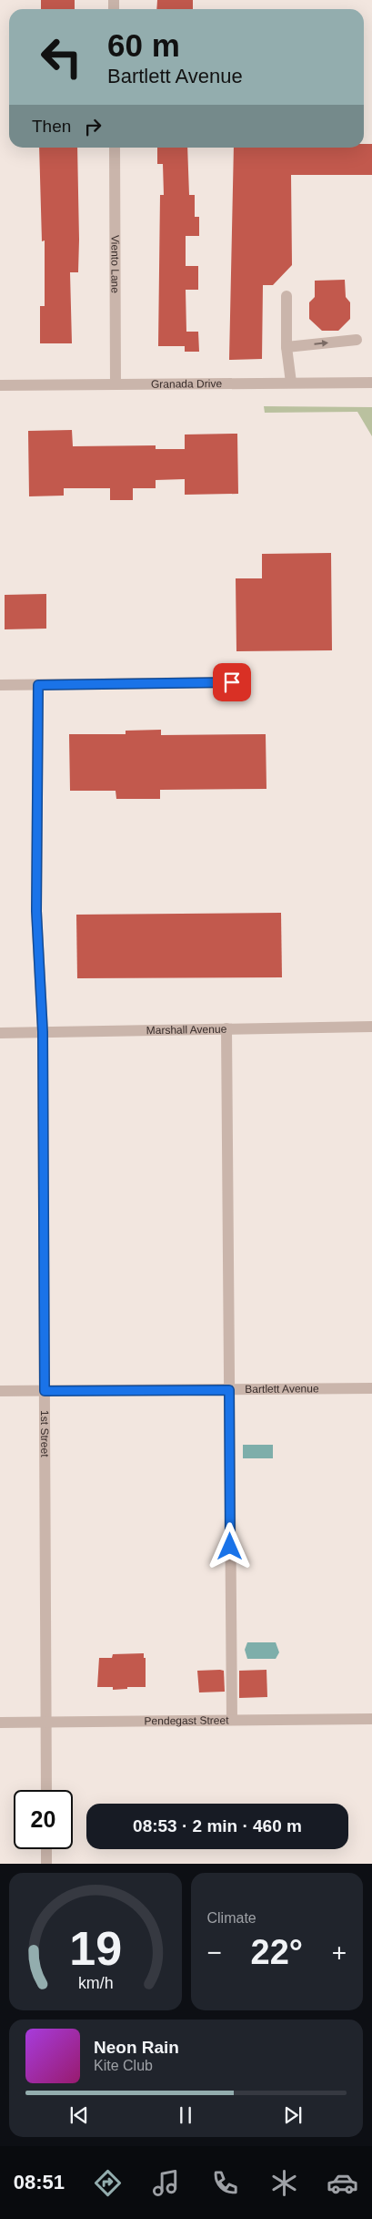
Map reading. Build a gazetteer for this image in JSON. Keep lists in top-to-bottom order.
{
  "streets": {
    "street": [
      "Viento Lane",
      "Granada Drive",
      "Marshall Avenue",
      "Bartlett Avenue",
      "1st Street",
      "Pendegast Street"
    ]
  },
  "crossings": [
    ["Viento Lane", "Granada Drive"],
    ["Marshall Avenue", "1st Street"],
    ["Bartlett Avenue", "1st Street"],
    ["1st Street", "Pendegast Street"]
  ],
  "page": {
    "turn": ["60 m", "Bartlett Avenue"],
    "then": "Then",
    "limit": "20",
    "trip": "08:53 · 2 min · 460 m",
    "tile": "Climate",
    "heat": ["−", "22°", "+"],
    "song": ["Neon Rain", "Kite Club"],
    "tabs": "08:51",
    "gauge": ["19", "km/h"]
  }
}
